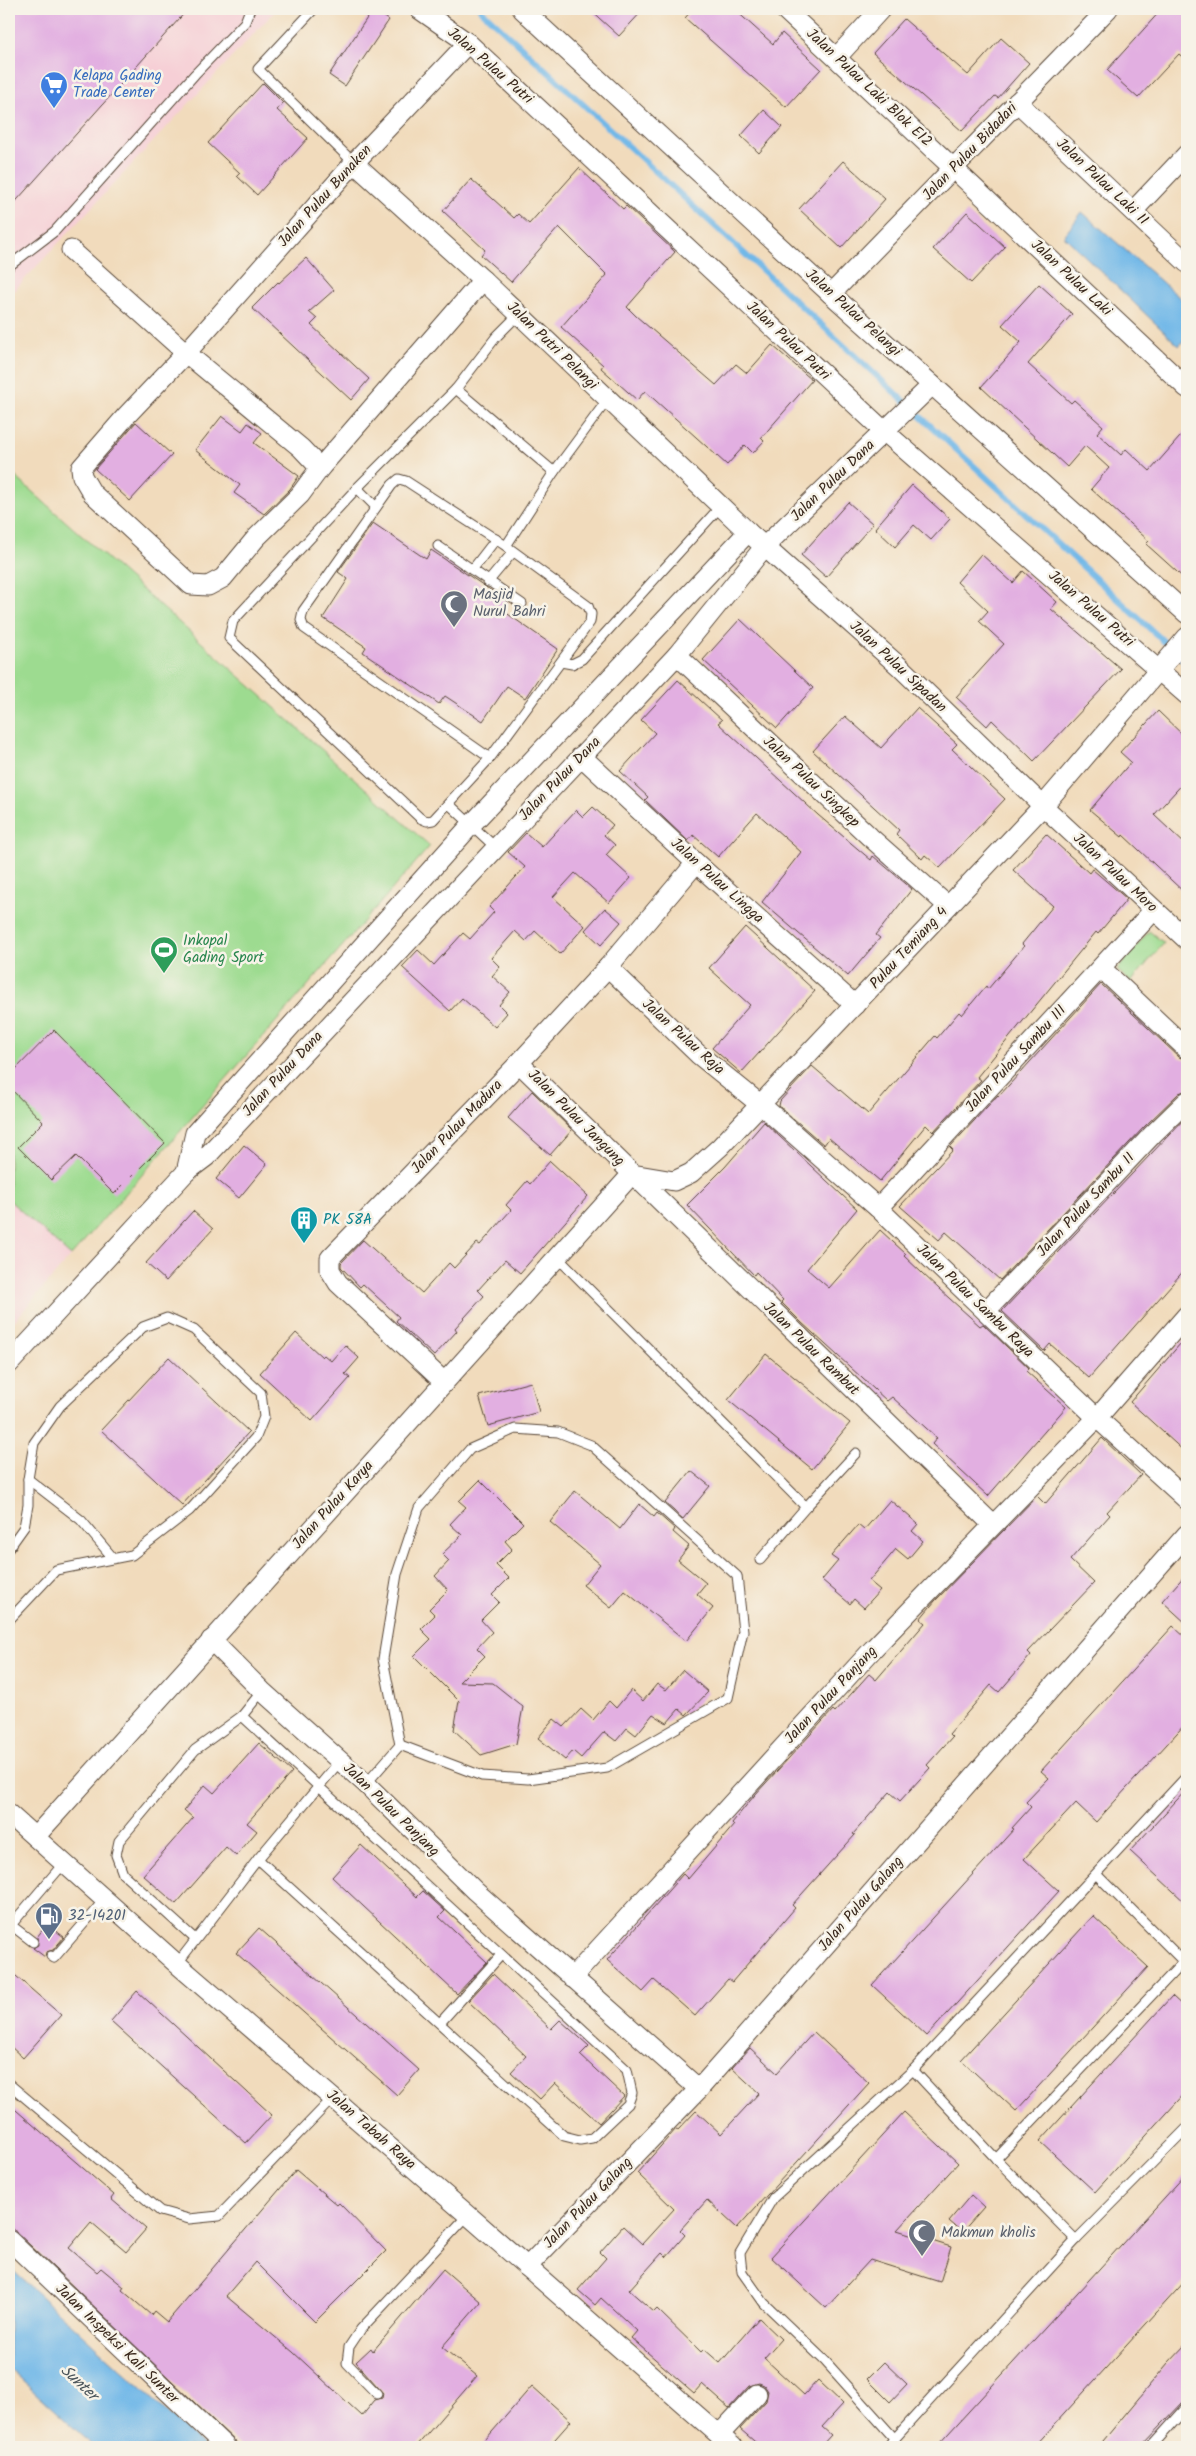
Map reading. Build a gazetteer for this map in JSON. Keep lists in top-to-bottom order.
{
  "streets": {
    "street": [
      "Jalan Pulau Putri",
      "Jalan Pulau Laki Blok E12",
      "Jalan Pulau Bidadari",
      "Jalan Pulau Laki II",
      "Jalan Pulau Bunaken",
      "Jalan Pulau Laki",
      "Jalan Pulau Pelangi",
      "Jalan Putri Pelangi",
      "Jalan Pulau Dana",
      "Jalan Pulau Sipadan",
      "Jalan Pulau Singkep",
      "Jalan Pulau Moro",
      "Jalan Pulau Lingga",
      "Pulau Temiang 4",
      "Jalan Pulau Raja",
      "Jalan Pulau Sambu III",
      "Jalan Pulau Jangung",
      "Jalan Pulau Madura",
      "Jalan Pulau Sambu II",
      "Jalan Pulau Sambu Raya",
      "Jalan Pulau Rambut",
      "Jalan Pulau Karya",
      "Jalan Pulau Panjang",
      "Jalan Pulau Galang",
      "Jalan Tabah Raya",
      "Jalan Inspeksi Kali Sunter"
    ]
  },
  "crossings": [
    ["Jalan Pulau Putri", "Jalan Pulau Bunaken"],
    ["Jalan Pulau Putri", "Jalan Pulau Dana"],
    ["Jalan Pulau Putri", "Pulau Temiang 4"],
    ["Jalan Pulau Laki Blok E12", "Jalan Pulau Bidadari"],
    ["Jalan Pulau Laki Blok E12", "Jalan Pulau Laki"],
    ["Jalan Pulau Bidadari", "Jalan Pulau Laki II"],
    ["Jalan Pulau Bidadari", "Jalan Pulau Laki"],
    ["Jalan Pulau Bidadari", "Jalan Pulau Pelangi"],
    ["Jalan Pulau Bunaken", "Jalan Putri Pelangi"],
    ["Jalan Pulau Pelangi", "Jalan Pulau Dana"],
    ["Jalan Putri Pelangi", "Jalan Pulau Dana"],
    ["Jalan Putri Pelangi", "Jalan Pulau Sipadan"],
    ["Jalan Pulau Dana", "Jalan Pulau Sipadan"],
    ["Jalan Pulau Dana", "Jalan Pulau Singkep"],
    ["Jalan Pulau Dana", "Jalan Pulau Lingga"],
    ["Jalan Pulau Sipadan", "Jalan Pulau Moro"],
    ["Jalan Pulau Sipadan", "Pulau Temiang 4"],
    ["Jalan Pulau Singkep", "Pulau Temiang 4"],
    ["Jalan Pulau Moro", "Pulau Temiang 4"],
    ["Jalan Pulau Moro", "Jalan Pulau Sambu III"],
    ["Jalan Pulau Lingga", "Pulau Temiang 4"],
    ["Jalan Pulau Lingga", "Jalan Pulau Madura"],
    ["Pulau Temiang 4", "Jalan Pulau Raja"],
    ["Pulau Temiang 4", "Jalan Pulau Jangung"],
    ["Pulau Temiang 4", "Jalan Pulau Sambu Raya"],
    ["Pulau Temiang 4", "Jalan Pulau Rambut"],
    ["Pulau Temiang 4", "Jalan Pulau Karya"],
    ["Jalan Pulau Raja", "Jalan Pulau Madura"],
    ["Jalan Pulau Raja", "Jalan Pulau Sambu Raya"],
    ["Jalan Pulau Sambu III", "Jalan Pulau Sambu Raya"],
    ["Jalan Pulau Jangung", "Jalan Pulau Madura"],
    ["Jalan Pulau Jangung", "Jalan Pulau Rambut"],
    ["Jalan Pulau Jangung", "Jalan Pulau Karya"],
    ["Jalan Pulau Madura", "Jalan Pulau Karya"],
    ["Jalan Pulau Sambu II", "Jalan Pulau Sambu Raya"],
    ["Jalan Pulau Sambu Raya", "Jalan Pulau Panjang"],
    ["Jalan Pulau Rambut", "Jalan Pulau Karya"],
    ["Jalan Pulau Rambut", "Jalan Pulau Panjang"],
    ["Jalan Pulau Karya", "Jalan Pulau Panjang"],
    ["Jalan Pulau Karya", "Jalan Tabah Raya"],
    ["Jalan Pulau Panjang", "Jalan Pulau Galang"],
    ["Jalan Pulau Galang", "Jalan Tabah Raya"]
  ],
  "water": ["Sunter"],
  "places": {
    "supermarket": ["Kelapa Gading Trade Center"],
    "mosque": ["Masjid Nurul Bahri", "Makmun kholis"],
    "sports": ["Inkopal Gading Sport"],
    "building": ["PK 58A"],
    "fuel station": ["32-14201"]
  }
}
